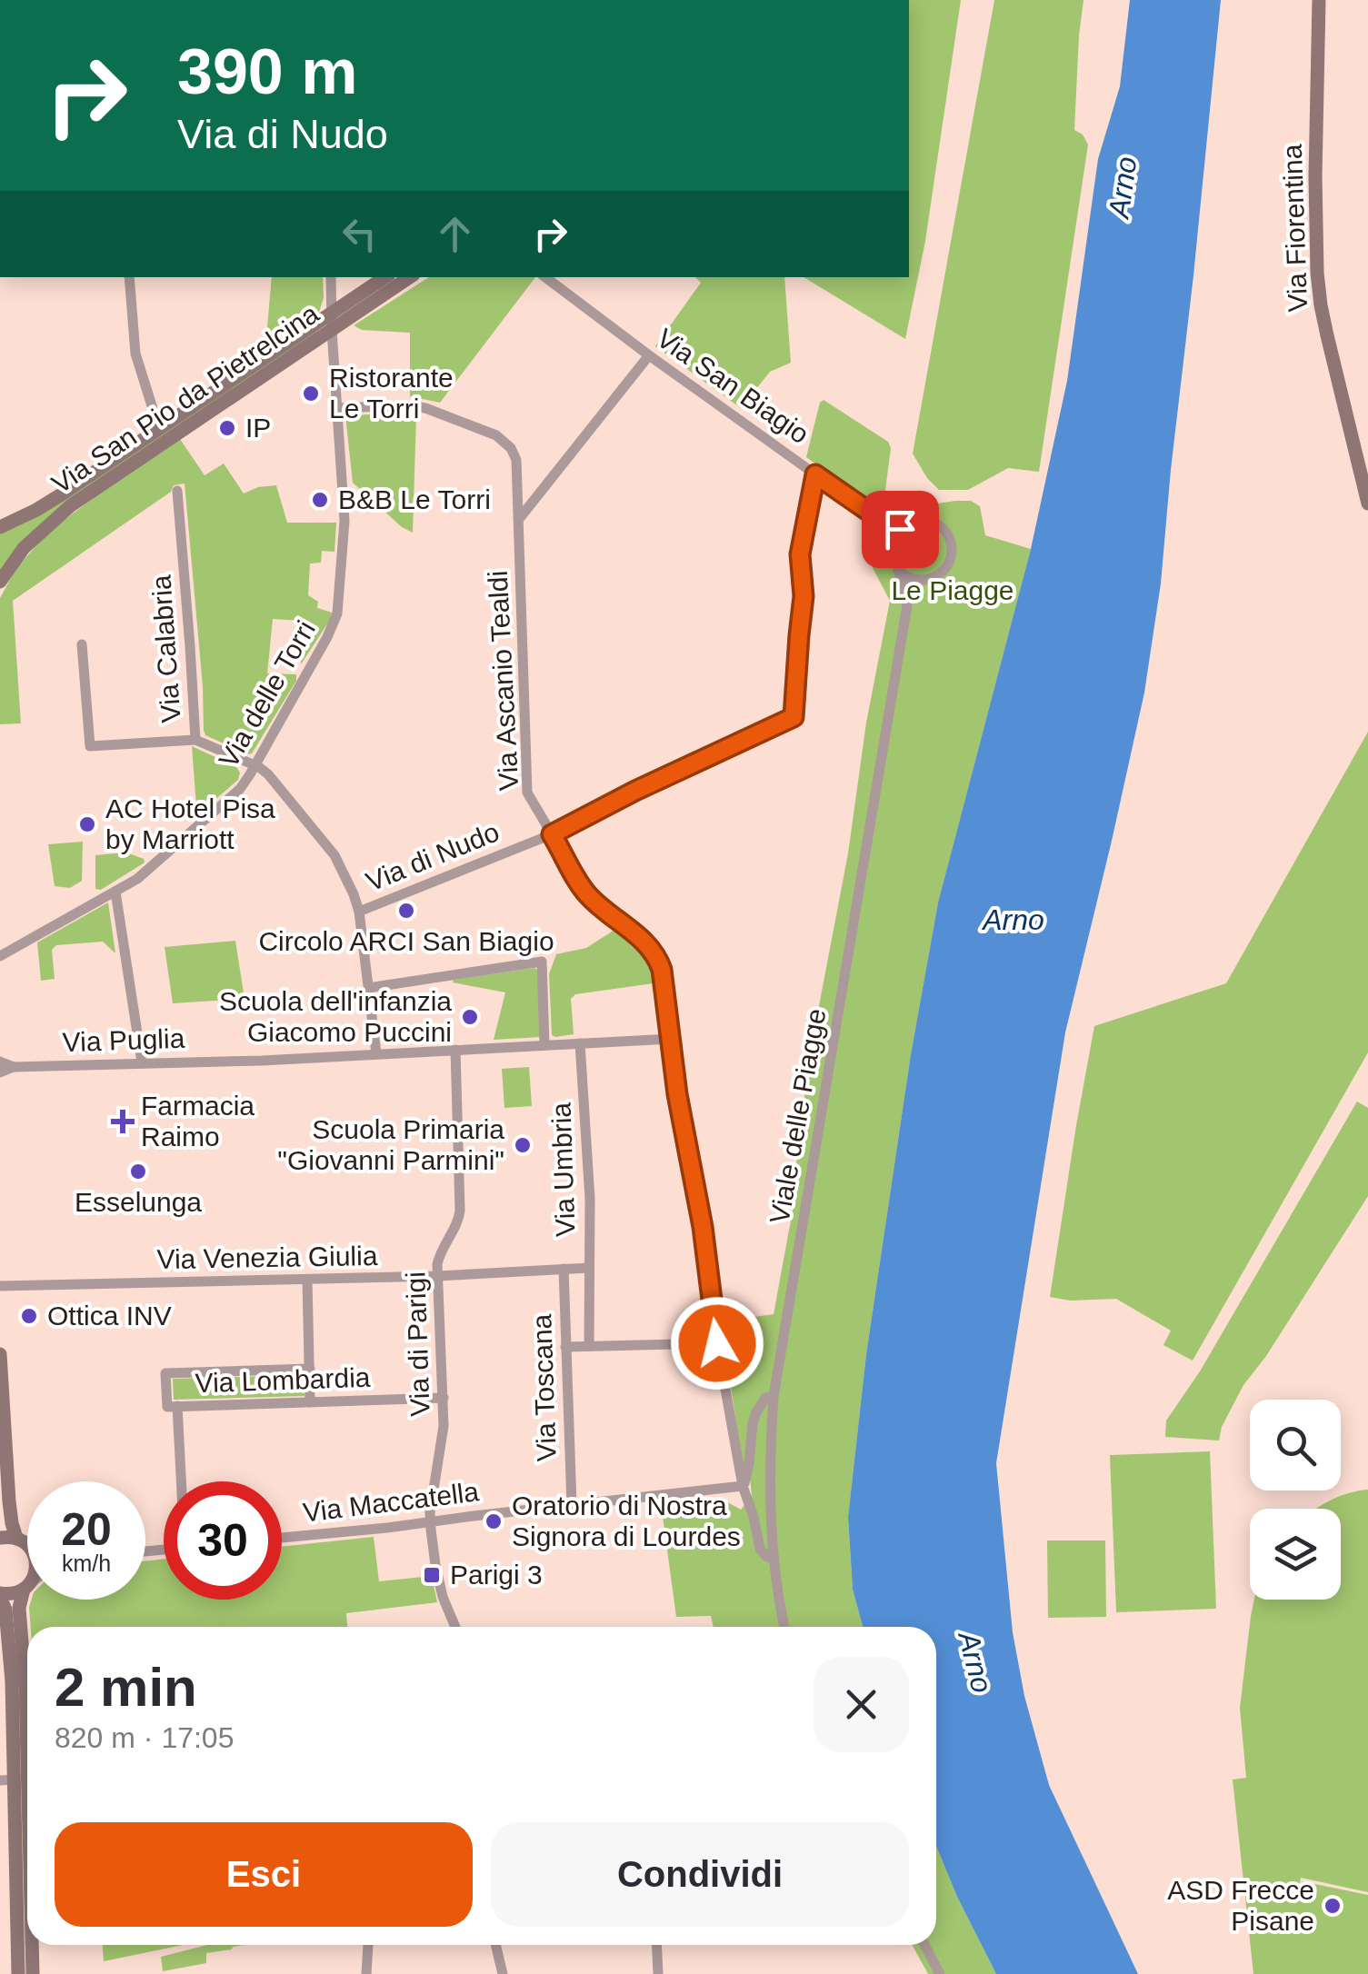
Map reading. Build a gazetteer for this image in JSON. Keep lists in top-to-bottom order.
{
  "streets": {
    "main road": ["Via Fiorentina", "Via San Pio da Pietrelcina"],
    "street": [
      "Via San Biagio",
      "Via Calabria",
      "Via Ascanio Tealdi",
      "Via delle Torri",
      "Via di Nudo",
      "Via Puglia",
      "Viale delle Piagge",
      "Via Umbria",
      "Via Venezia Giulia",
      "Via di Parigi",
      "Via Lombardia",
      "Via Toscana",
      "Via Maccatella"
    ]
  },
  "crossings": [
    ["Via San Biagio", "Via di Nudo"],
    ["Via San Biagio", "Viale delle Piagge"],
    ["Via San Pio da Pietrelcina", "Via delle Torri"],
    ["Via Calabria", "Via delle Torri"],
    ["Via Ascanio Tealdi", "Via delle Torri"],
    ["Via Ascanio Tealdi", "Via di Nudo"],
    ["Via Ascanio Tealdi", "Via Puglia"],
    ["Via Ascanio Tealdi", "Via Maccatella"],
    ["Via Puglia", "Via Umbria"],
    ["Via Puglia", "Via di Parigi"],
    ["Via Umbria", "Via Venezia Giulia"],
    ["Via Venezia Giulia", "Via di Parigi"],
    ["Via Venezia Giulia", "Via Toscana"],
    ["Via di Parigi", "Via Lombardia"],
    ["Via di Parigi", "Via Maccatella"],
    ["Via Toscana", "Via Maccatella"]
  ],
  "water": ["Arno"],
  "parks": ["Le Piagge"],
  "places": {
    "other": [
      "Ristorante Le Torri",
      "IP",
      "B&B Le Torri",
      "AC Hotel Pisa by Marriott",
      "Circolo ARCI San Biagio",
      "Scuola dell'infanzia Giacomo Puccini",
      "Scuola Primaria \"Giovanni Parmini\"",
      "Esselunga",
      "Ottica INV",
      "Oratorio di Nostra Signora di Lourdes",
      "ASD Frecce Pisane"
    ],
    "health": ["Farmacia Raimo"],
    "transit": ["Parigi 3"]
  },
  "page": {
    "turn": ["390 m", "Via di Nudo"],
    "speed": "20 km/h",
    "limit": "30",
    "heading": ["2 min", "820 m · 17:05"],
    "buttons": ["Esci", "Condividi"]
  }
}
